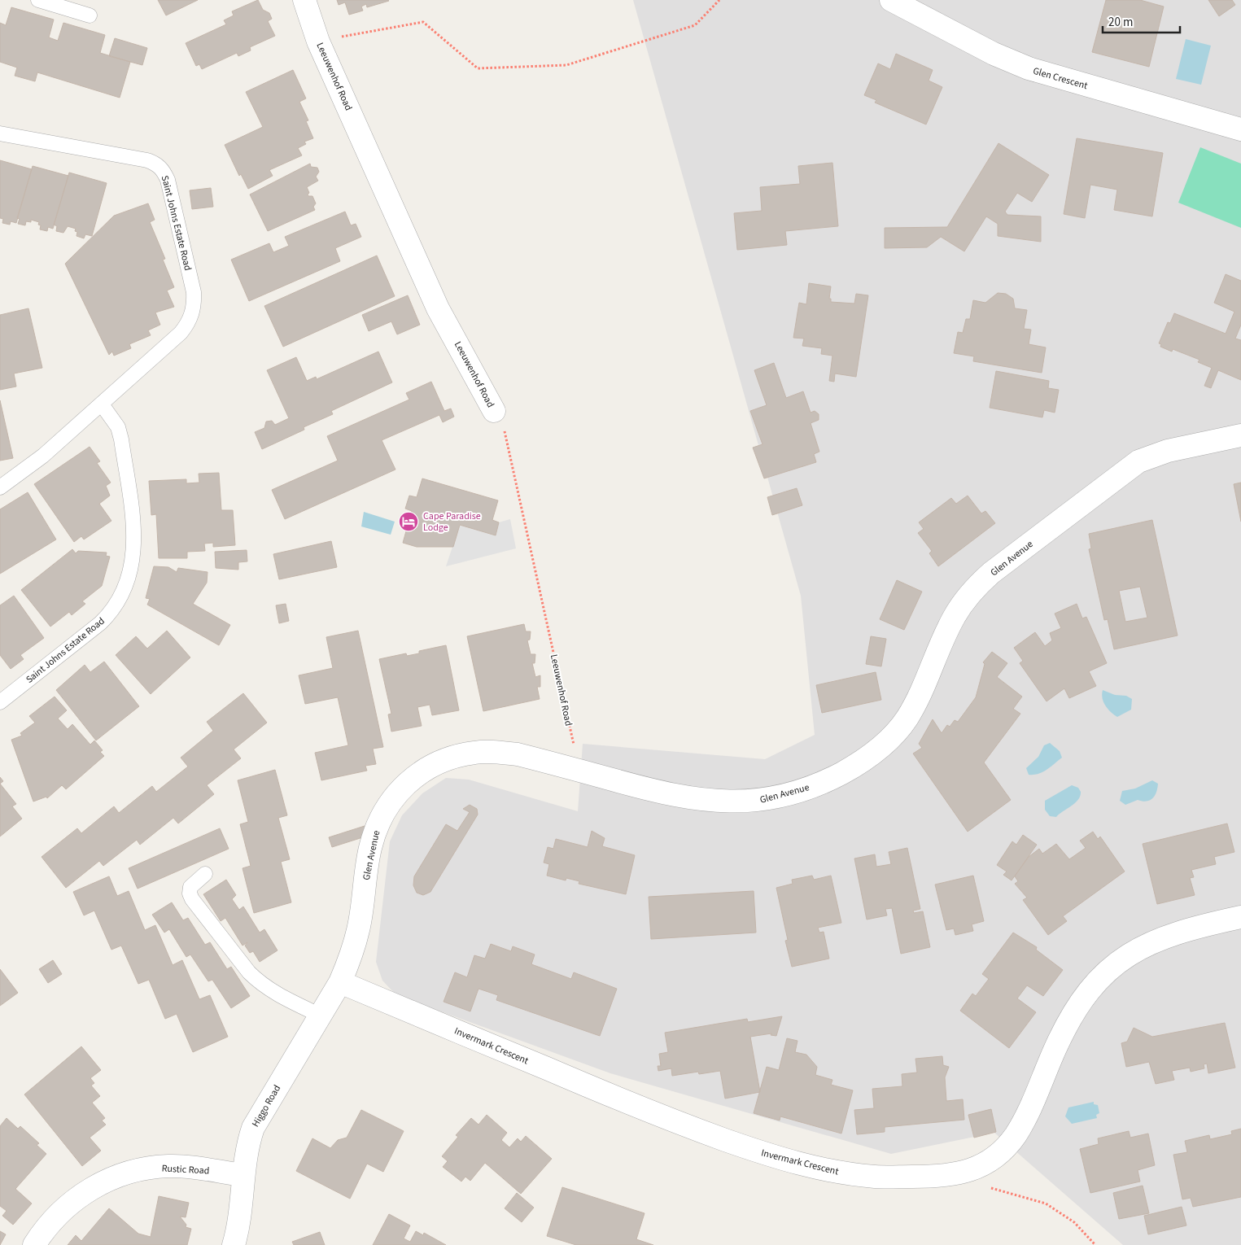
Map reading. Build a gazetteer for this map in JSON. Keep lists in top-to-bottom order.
{
  "streets": {
    "street": [
      "Leeuwenhof Road",
      "Glen Crescent",
      "Glen Avenue",
      "Invermark Crescent",
      "Higgo Road",
      "Rustic Road"
    ],
    "lane": ["Saint Johns Estate Road"]
  },
  "crossings": [
    ["Leeuwenhof Road", "Glen Avenue"],
    ["Glen Avenue", "Invermark Crescent"],
    ["Glen Avenue", "Higgo Road"],
    ["Invermark Crescent", "Higgo Road"],
    ["Higgo Road", "Rustic Road"]
  ],
  "places": {
    "hotel": ["Cape Paradise Lodge"]
  },
  "scale_bar": "20 m"
}
